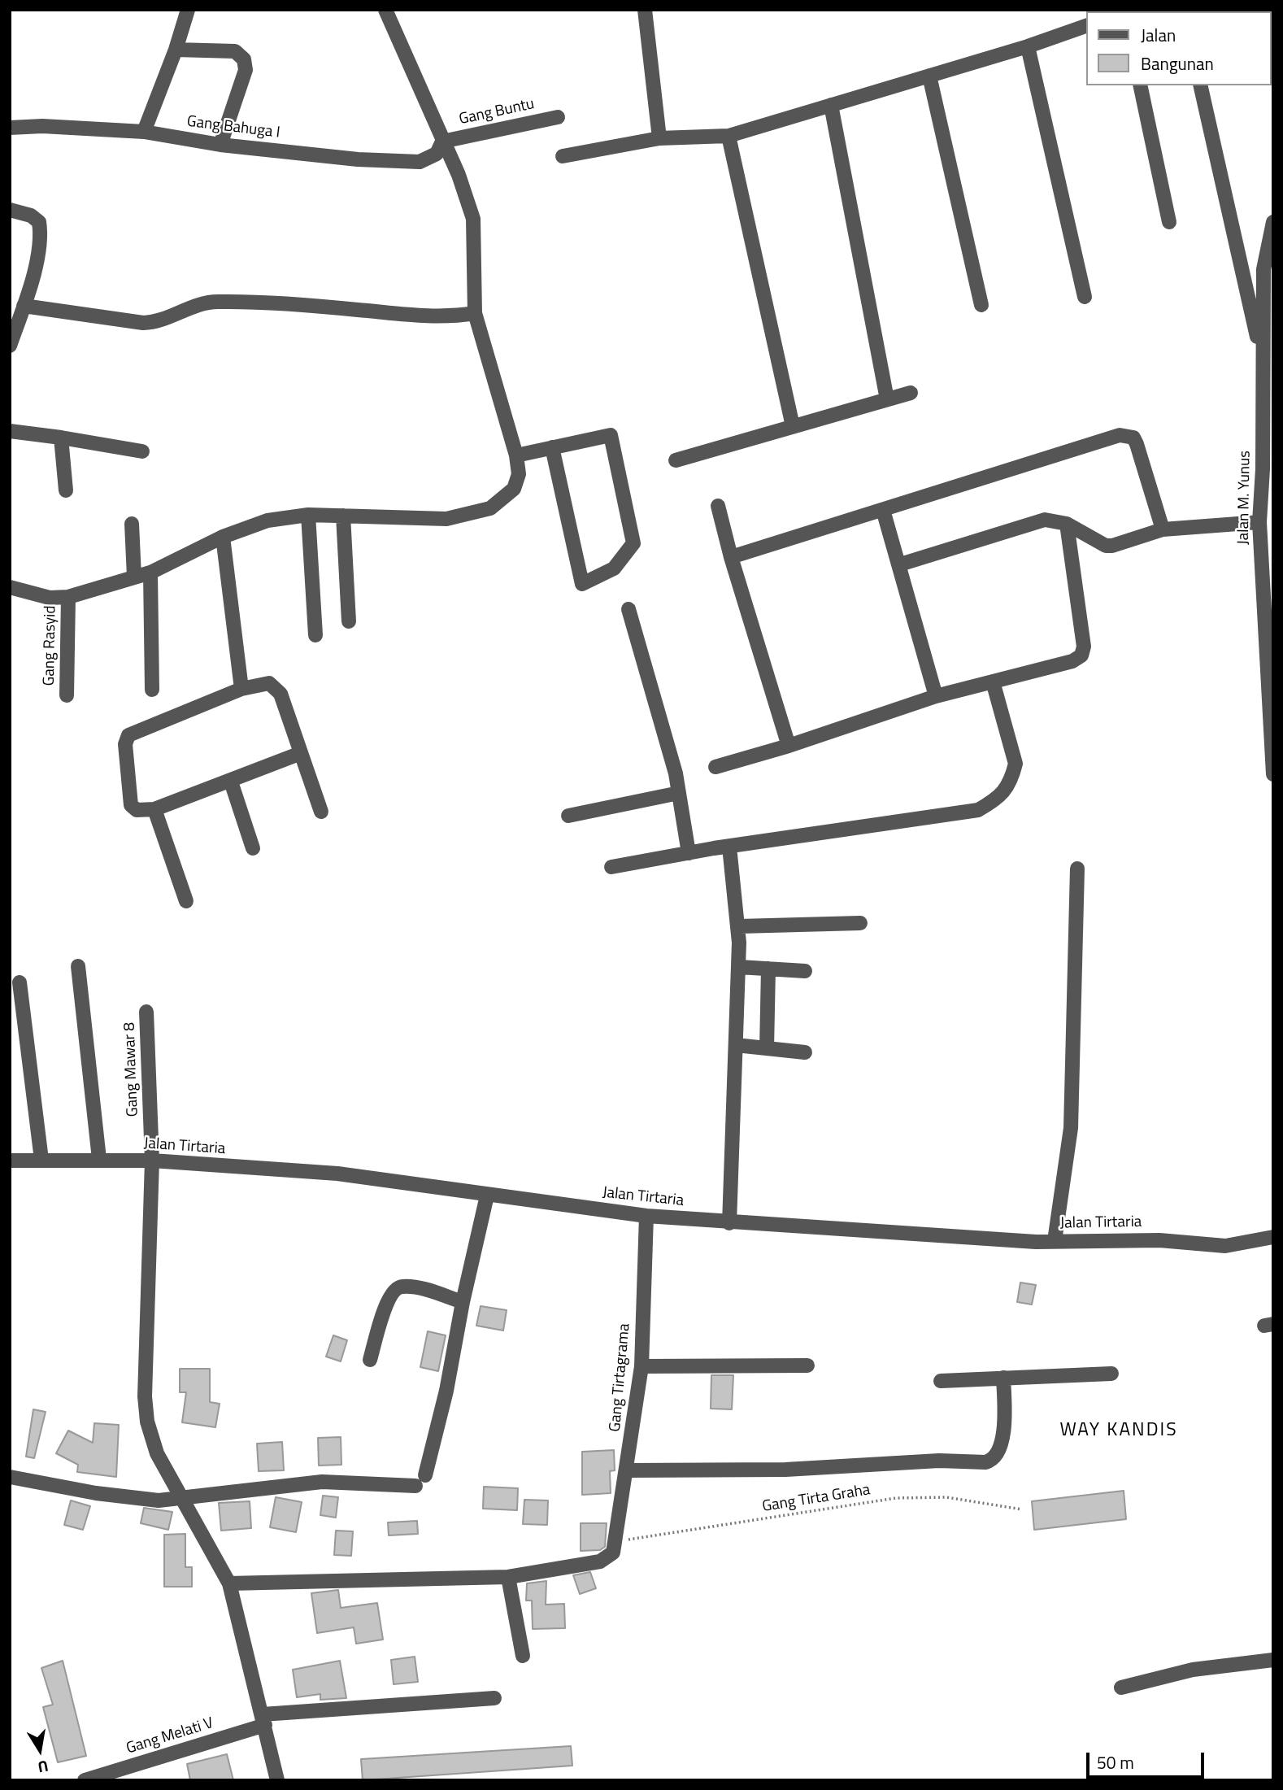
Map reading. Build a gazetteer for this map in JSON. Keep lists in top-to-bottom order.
{
  "streets": {
    "street": [
      "Gang Buntu",
      "Gang Bahuga I",
      "Jalan M. Yunus",
      "Gang Rasyid",
      "Gang Mawar 8",
      "Jalan Tirtaria",
      "Gang Tirtagrama",
      "Gang Melati V"
    ],
    "path": ["Gang Tirta Graha"]
  },
  "crossings": [
    ["Gang Buntu", "Gang Bahuga I"],
    ["Gang Mawar 8", "Jalan Tirtaria"],
    ["Gang Mawar 8", "Gang Melati V"],
    ["Jalan Tirtaria", "Gang Tirtagrama"],
    ["Gang Tirtagrama", "Gang Tirta Graha"]
  ],
  "districts": ["WAY KANDIS"],
  "legend": ["Jalan", "Bangunan"],
  "scale_bar": "50 m",
  "north": "bottom"
}
